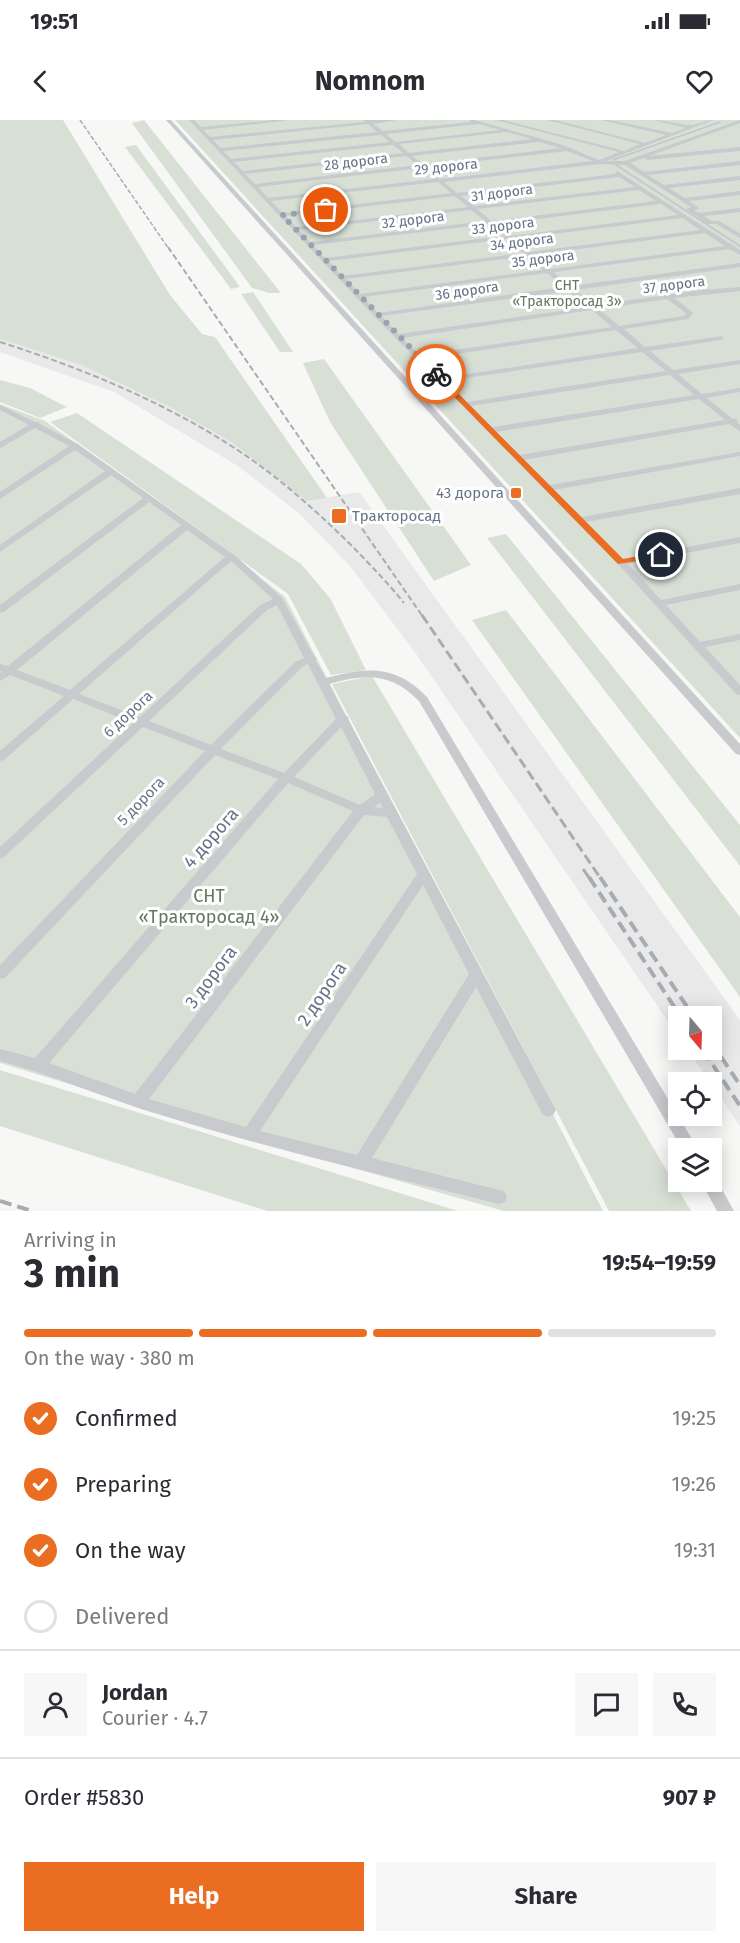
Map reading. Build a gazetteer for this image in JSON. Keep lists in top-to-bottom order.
{
  "streets": {
    "street": [
      "28 дорога",
      "29 дорога",
      "31 дорога",
      "32 дорога",
      "33 дорога",
      "34 дорога",
      "35 дорога",
      "37 дорога",
      "36 дорога",
      "6 дорога",
      "5 дорога",
      "4 дорога",
      "3 дорога",
      "2 дорога"
    ]
  },
  "parks": ["СНТ «Тракторосад 3»", "СНТ «Тракторосад 4»"],
  "places": {
    "transit": ["43 дорога", "Тракторосад"]
  },
  "north": "bottom",
  "page": {
    "status": "19:51",
    "header": "Nomnom",
    "heading": ["3 min", "Arriving in", "19:54–19:59"],
    "panel": [
      "Jordan",
      "Courier · 4.7",
      "Order #5830",
      "907 ₽"
    ],
    "bar": "On the way · 380 m",
    "list": [
      ["Confirmed", "19:25"],
      ["Preparing", "19:26"],
      ["On the way", "19:31"],
      "Delivered"
    ],
    "buttons": ["Help", "Share"]
  }
}
